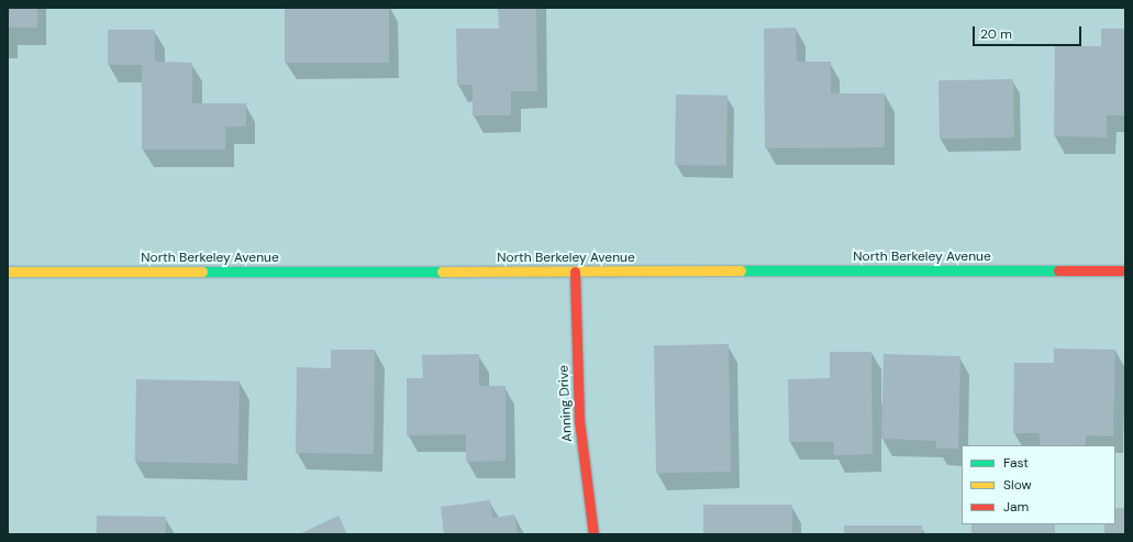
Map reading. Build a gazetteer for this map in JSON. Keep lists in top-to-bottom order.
{
  "streets": {
    "street": ["North Berkeley Avenue", "Anning Drive"]
  },
  "crossings": [
    ["North Berkeley Avenue", "Anning Drive"]
  ],
  "legend": ["Fast", "Slow", "Jam"],
  "scale_bar": "20 m"
}
